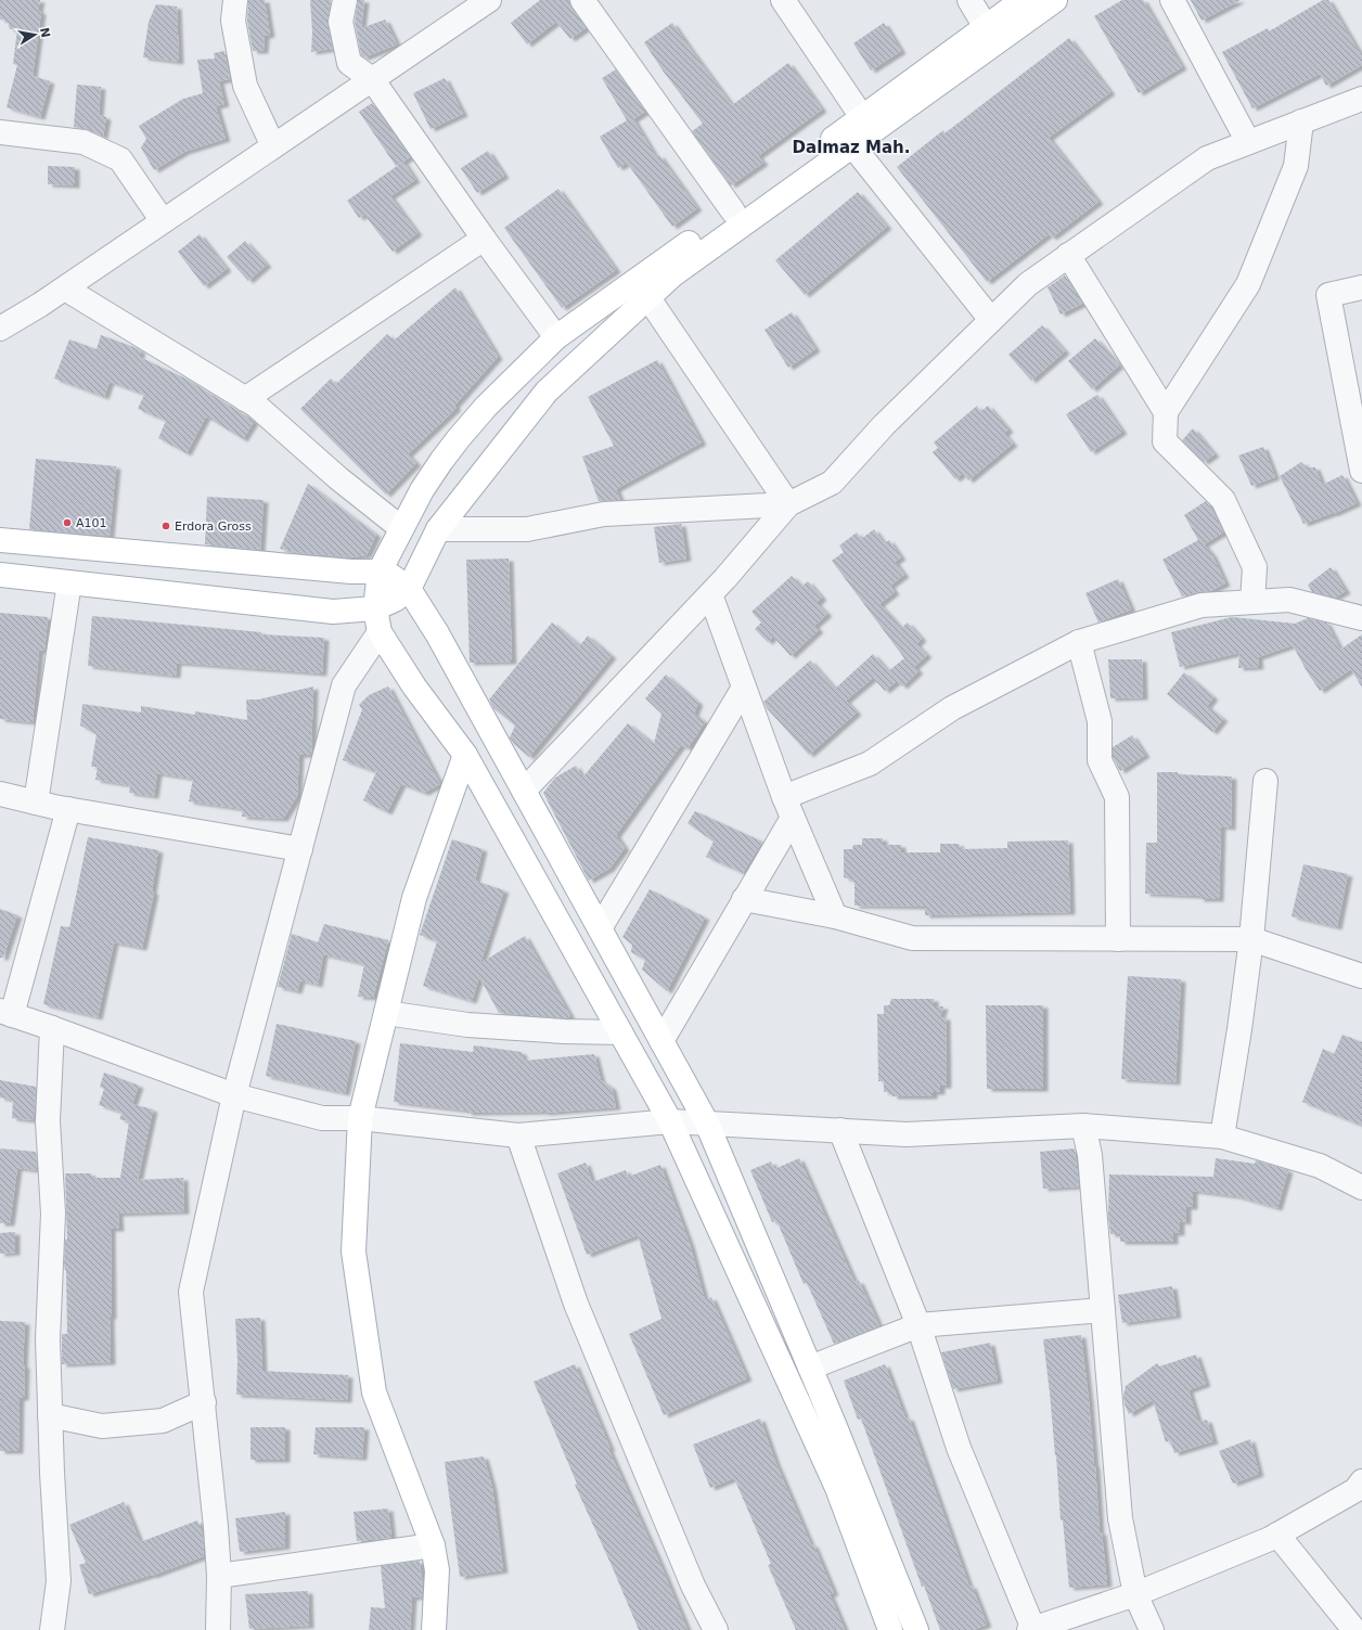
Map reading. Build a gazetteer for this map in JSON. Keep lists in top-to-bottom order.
{
  "districts": ["Dalmaz Mah."],
  "places": ["A101", "Erdora Gross"],
  "north": "right"
}
